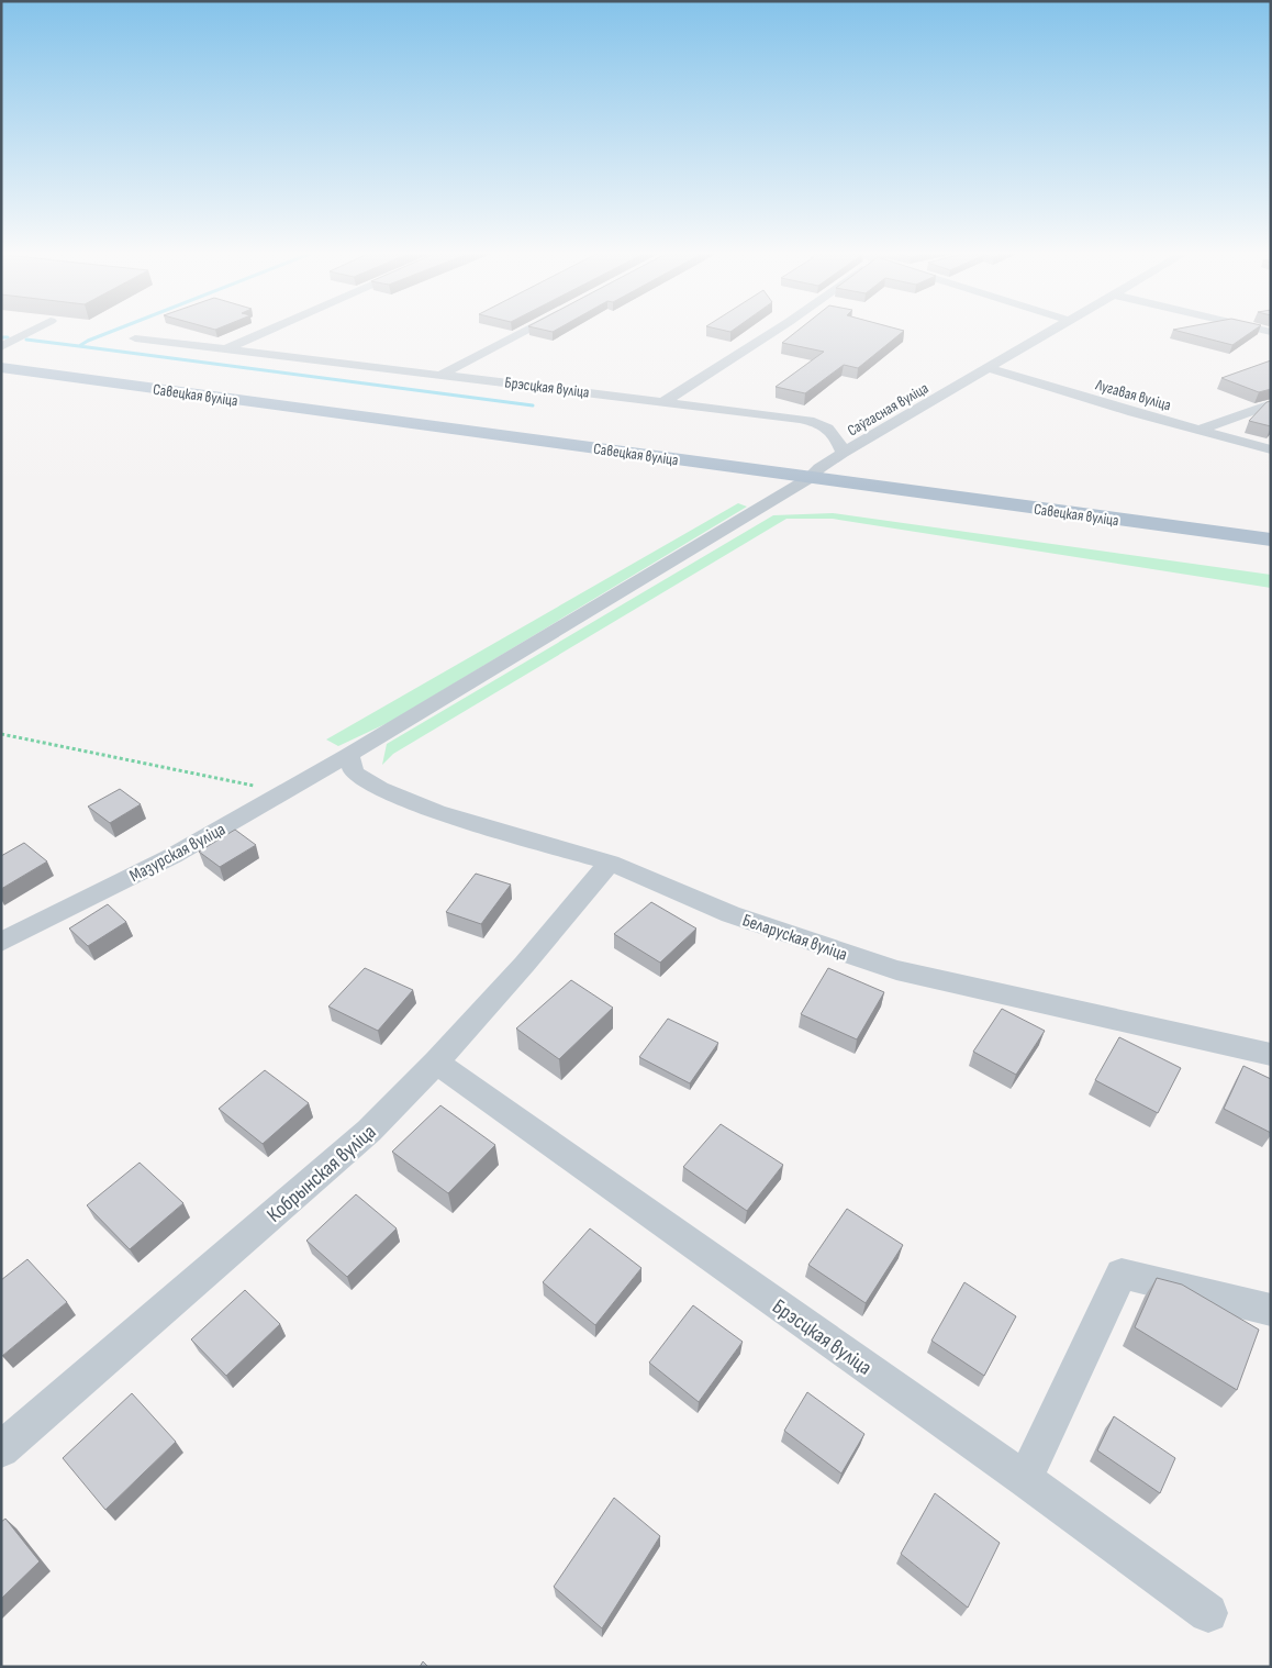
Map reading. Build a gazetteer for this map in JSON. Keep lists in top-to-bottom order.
{
  "streets": {
    "main road": ["Савецкая вуліца"],
    "street": [
      "Брэсцкая вуліца",
      "Лугавая вуліца",
      "Саўгасная вуліца",
      "Мазурская вуліца",
      "Беларуская вуліца",
      "Кобрынская вуліца"
    ]
  },
  "crossings": [
    ["Брэсцкая вуліца", "Саўгасная вуліца"],
    ["Брэсцкая вуліца", "Кобрынская вуліца"],
    ["Савецкая вуліца", "Саўгасная вуліца"],
    ["Лугавая вуліца", "Саўгасная вуліца"],
    ["Саўгасная вуліца", "Мазурская вуліца"],
    ["Саўгасная вуліца", "Беларуская вуліца"],
    ["Мазурская вуліца", "Беларуская вуліца"],
    ["Беларуская вуліца", "Кобрынская вуліца"]
  ]
}
